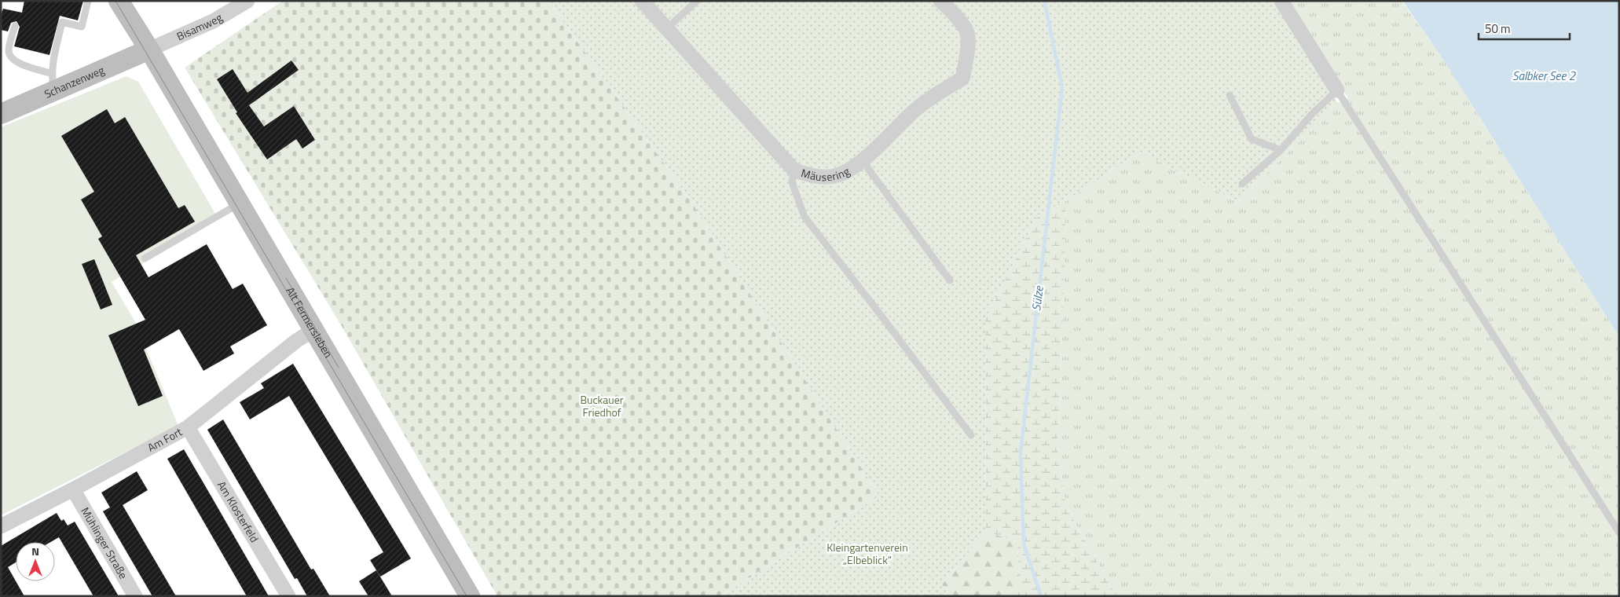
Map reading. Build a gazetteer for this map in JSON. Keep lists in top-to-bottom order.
{
  "streets": {
    "main road": ["Schanzenweg", "Alt Fermersleben"],
    "street": [
      "Bisamweg",
      "Mäusering",
      "Am Fort",
      "Am Klosterfeld",
      "Mühlinger Straße"
    ]
  },
  "crossings": [
    ["Bisamweg", "Schanzenweg"],
    ["Bisamweg", "Alt Fermersleben"],
    ["Schanzenweg", "Alt Fermersleben"],
    ["Alt Fermersleben", "Am Fort"],
    ["Am Fort", "Am Klosterfeld"],
    ["Am Fort", "Mühlinger Straße"]
  ],
  "water": ["Salbker See 2", "Sülze"],
  "parks": ["Buckauer Friedhof", "Kleingartenverein „Elbeblick“"],
  "scale_bar": "50 m",
  "north": "top"
}
